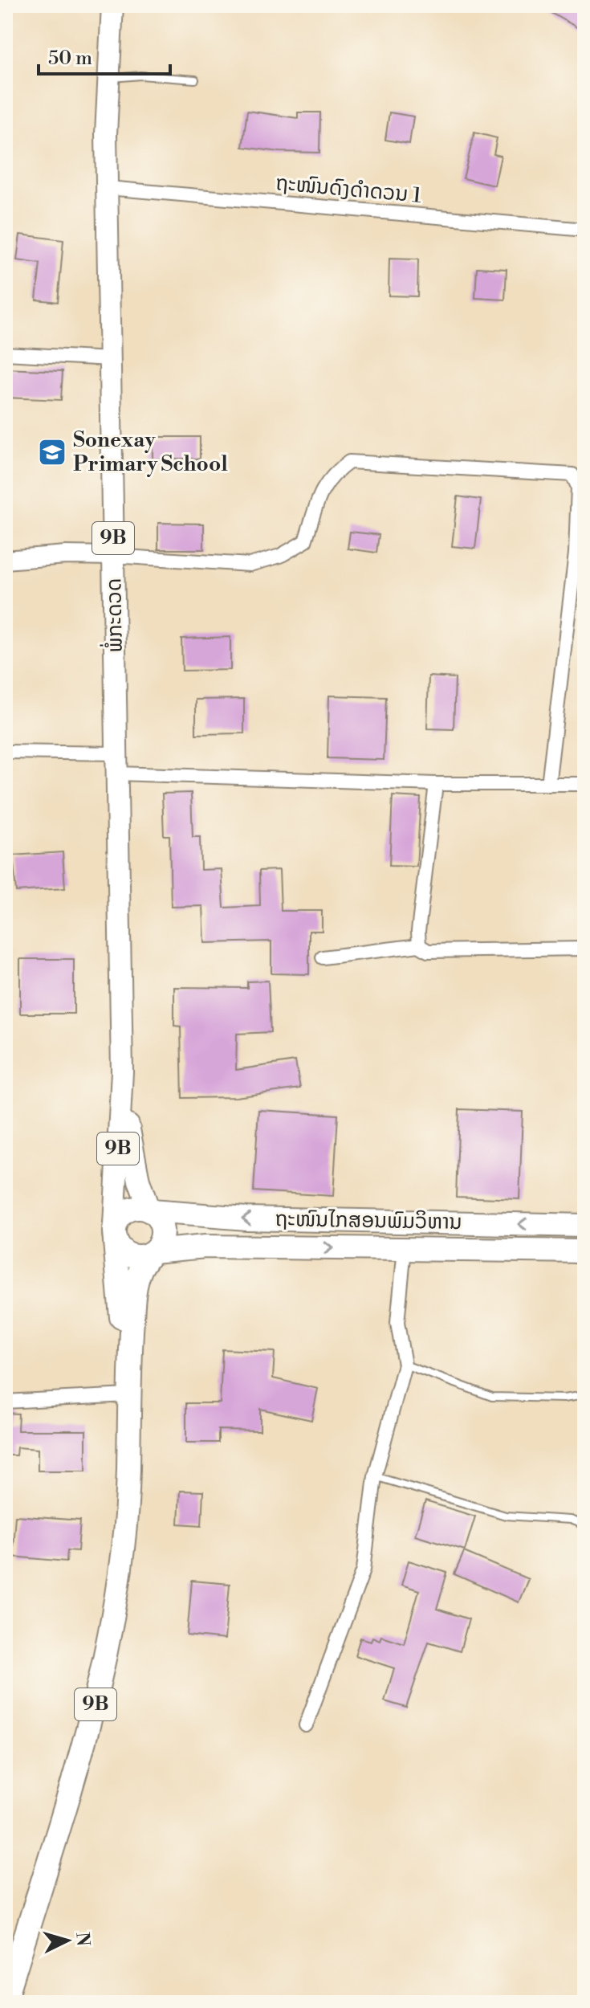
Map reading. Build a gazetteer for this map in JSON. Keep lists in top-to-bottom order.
{
  "streets": {
    "highway": ["9B", "ຖະໜົນໄກສອນພົມວິຫານ"],
    "main road": ["ພໍ່ກະດວດ"],
    "street": ["ຖະໜົນດົງດຳດວນ 1"]
  },
  "crossings": [
    ["ຖະໜົນດົງດຳດວນ 1", "ພໍ່ກະດວດ"],
    ["9B", "ພໍ່ກະດວດ"],
    ["9B", "ຖະໜົນໄກສອນພົມວິຫານ"]
  ],
  "places": {
    "school or university": ["Sonexay Primary School"]
  },
  "scale_bar": "50 m",
  "north": "right"
}
